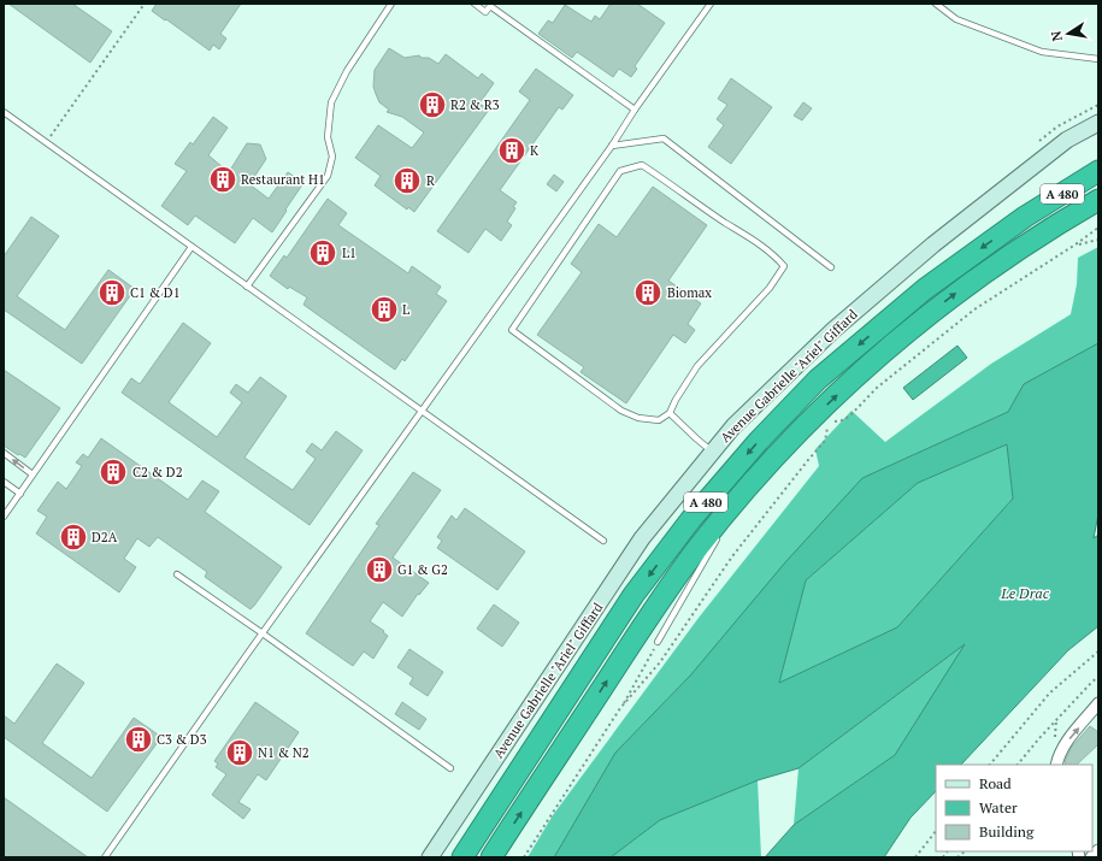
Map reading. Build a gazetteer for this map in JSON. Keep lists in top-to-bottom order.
{
  "streets": {
    "highway": ["A 480"],
    "street": ["Avenue Gabrielle \"Ariel\" Giffard"]
  },
  "water": ["Le Drac"],
  "places": {
    "building": [
      "R2 & R3",
      "K",
      "Restaurant H1",
      "R",
      "L1",
      "C1 & D1",
      "Biomax",
      "L",
      "C2 & D2",
      "D2A",
      "G1 & G2",
      "C3 & D3",
      "N1 & N2"
    ]
  },
  "legend": ["Road", "Water", "Building"],
  "north": "left"
}
